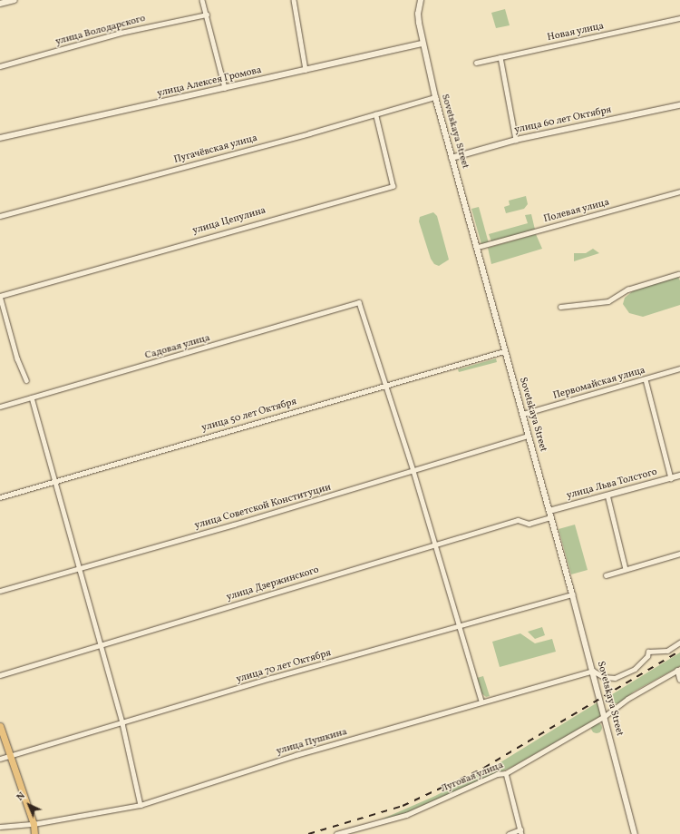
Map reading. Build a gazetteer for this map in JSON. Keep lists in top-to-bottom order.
{
  "streets": {
    "main road": ["Sovetskaya Street"],
    "street": [
      "улица Володарского",
      "Новая улица",
      "улица Алексея Громова",
      "улица 60 лет Октября",
      "Пугачёвская улица",
      "Полевая улица",
      "улица Цепулина",
      "Садовая улица",
      "Первомайская улица",
      "улица 50 лет Октября",
      "улица Льва Толстого",
      "улица Советской Конституции",
      "улица Дзержинского",
      "улица 70 лет Октября",
      "улица Пушкина",
      "Луговая улица"
    ]
  },
  "crossings": [
    ["улица Алексея Громова", "Sovetskaya Street"],
    ["улица 60 лет Октября", "Sovetskaya Street"],
    ["Sovetskaya Street", "Пугачёвская улица"],
    ["Sovetskaya Street", "Полевая улица"],
    ["Sovetskaya Street", "Первомайская улица"],
    ["Sovetskaya Street", "улица 50 лет Октября"],
    ["Sovetskaya Street", "улица Льва Толстого"],
    ["Sovetskaya Street", "улица Советской Конституции"],
    ["Sovetskaya Street", "улица Дзержинского"],
    ["Sovetskaya Street", "улица 70 лет Октября"],
    ["Sovetskaya Street", "улица Пушкина"],
    ["Sovetskaya Street", "Луговая улица"],
    ["Пугачёвская улица", "улица Цепулина"],
    ["Садовая улица", "улица 50 лет Октября"],
    ["улица Льва Толстого", "улица Дзержинского"]
  ],
  "north": "top left"
}
